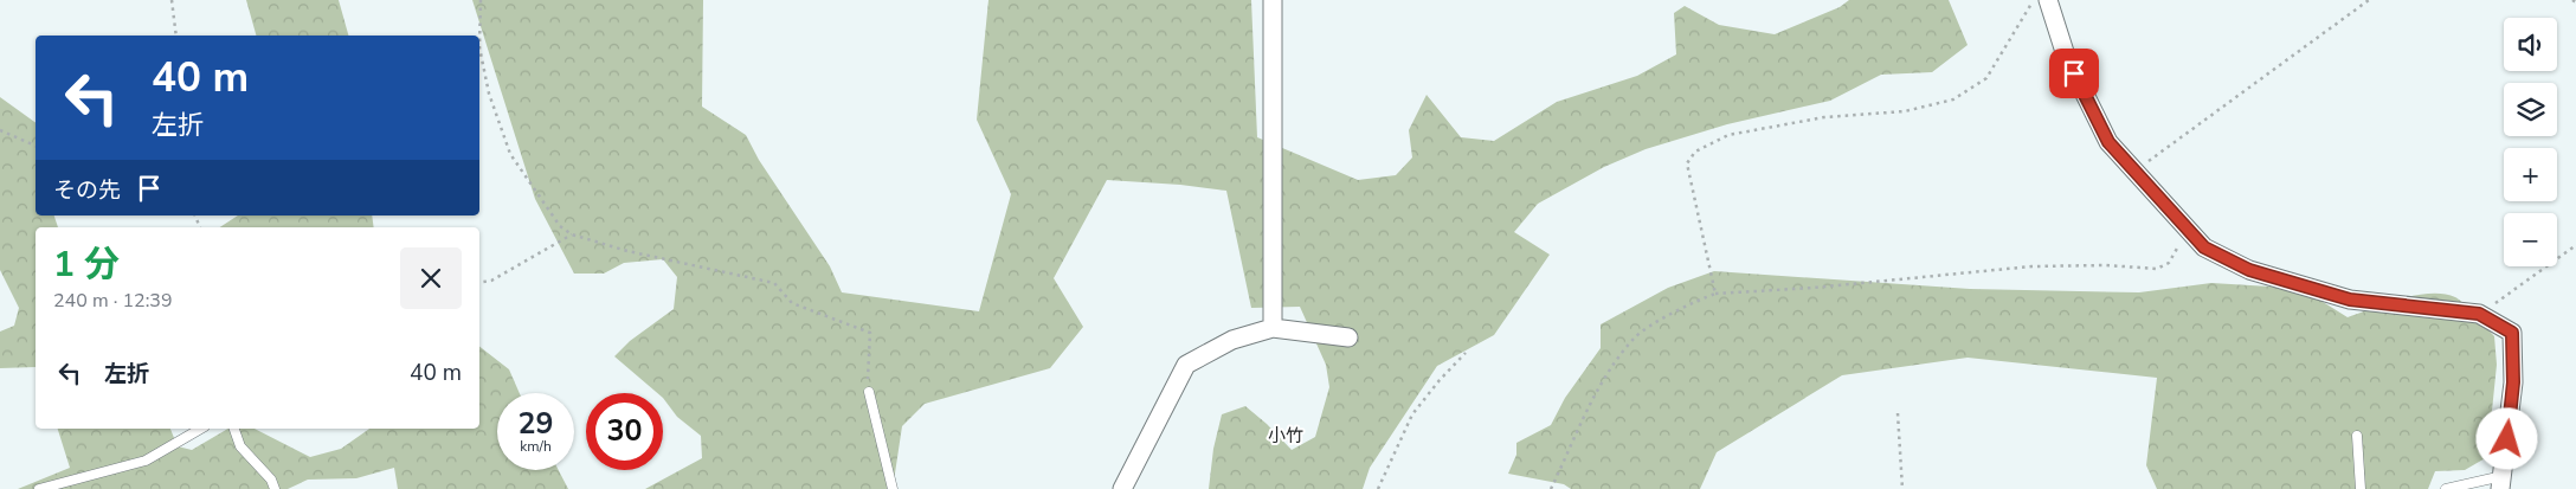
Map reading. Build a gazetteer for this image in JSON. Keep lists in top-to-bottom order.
{
  "districts": ["小竹"],
  "page": {
    "map_buttons": ["+", "−"],
    "turn": ["40 m", "左折"],
    "then": "その先",
    "heading": ["1 分", "240 m · 12:39"],
    "list": [
      {
        "name": "左折",
        "value": "40 m"
      }
    ],
    "speed": "29 km/h",
    "limit": "30"
  }
}
